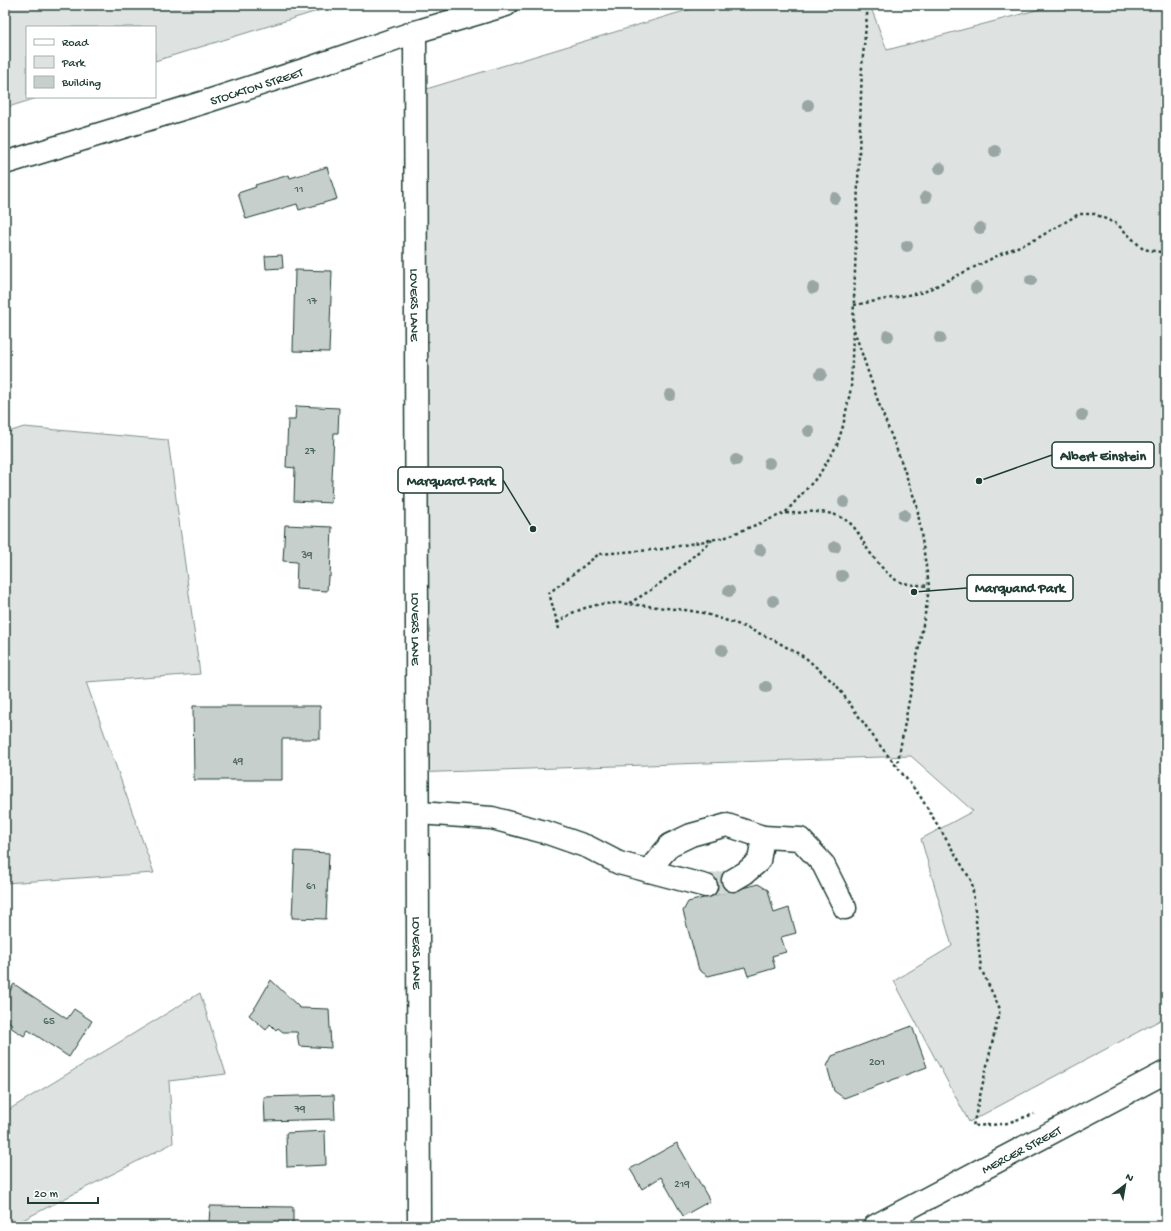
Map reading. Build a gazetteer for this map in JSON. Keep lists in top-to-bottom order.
{
  "streets": {
    "main road": ["STOCKTON STREET", "LOVERS LANE", "MERCER STREET"]
  },
  "crossings": [
    ["STOCKTON STREET", "LOVERS LANE"]
  ],
  "places": ["Albert Einstein", "Marquard Park", "Marquand Park"],
  "house_numbers": [
    "11",
    "17",
    "27",
    "39",
    "49",
    "61",
    "65",
    "201",
    "79",
    "219"
  ],
  "legend": ["Road", "Park", "Building"],
  "scale_bar": "20 m",
  "north": "top right"
}
